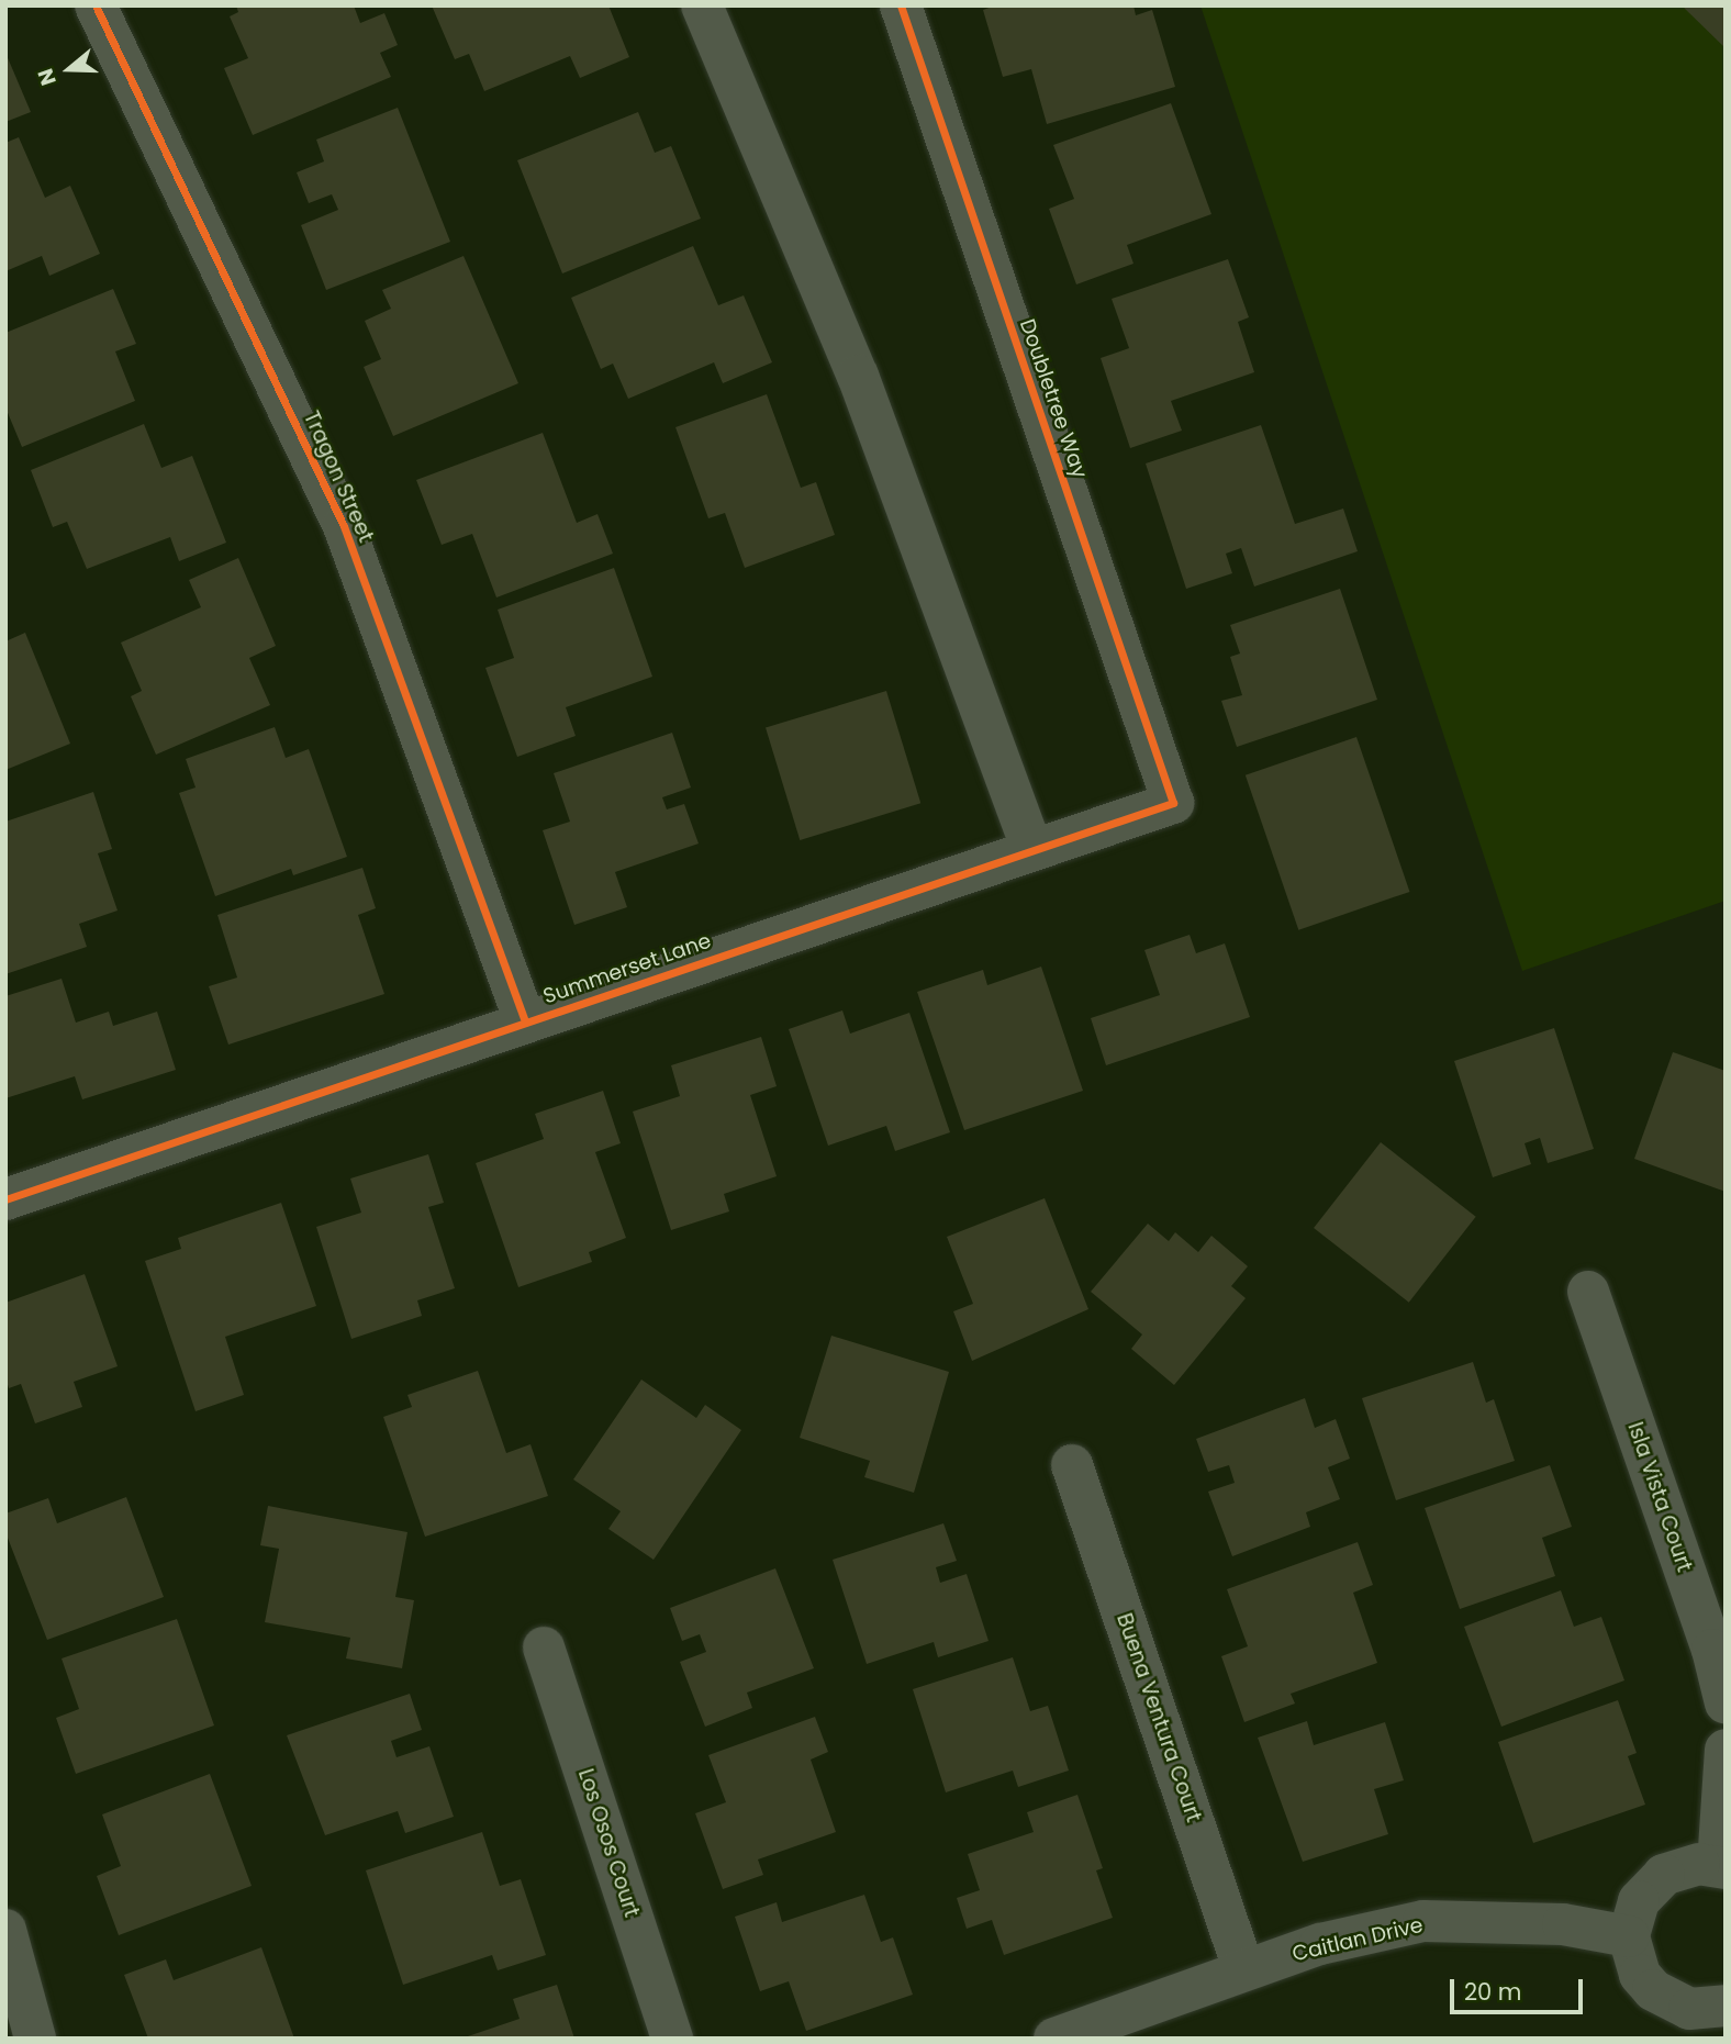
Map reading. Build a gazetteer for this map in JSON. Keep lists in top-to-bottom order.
{
  "streets": {
    "street": [
      "Doubletree Way",
      "Tragon Street",
      "Summerset Lane",
      "Isla Vista Court",
      "Buena Ventura Court",
      "Los Osos Court",
      "Caitlan Drive"
    ]
  },
  "crossings": [
    ["Doubletree Way", "Summerset Lane"],
    ["Tragon Street", "Summerset Lane"],
    ["Buena Ventura Court", "Caitlan Drive"]
  ],
  "scale_bar": "20 m",
  "north": "left"
}
